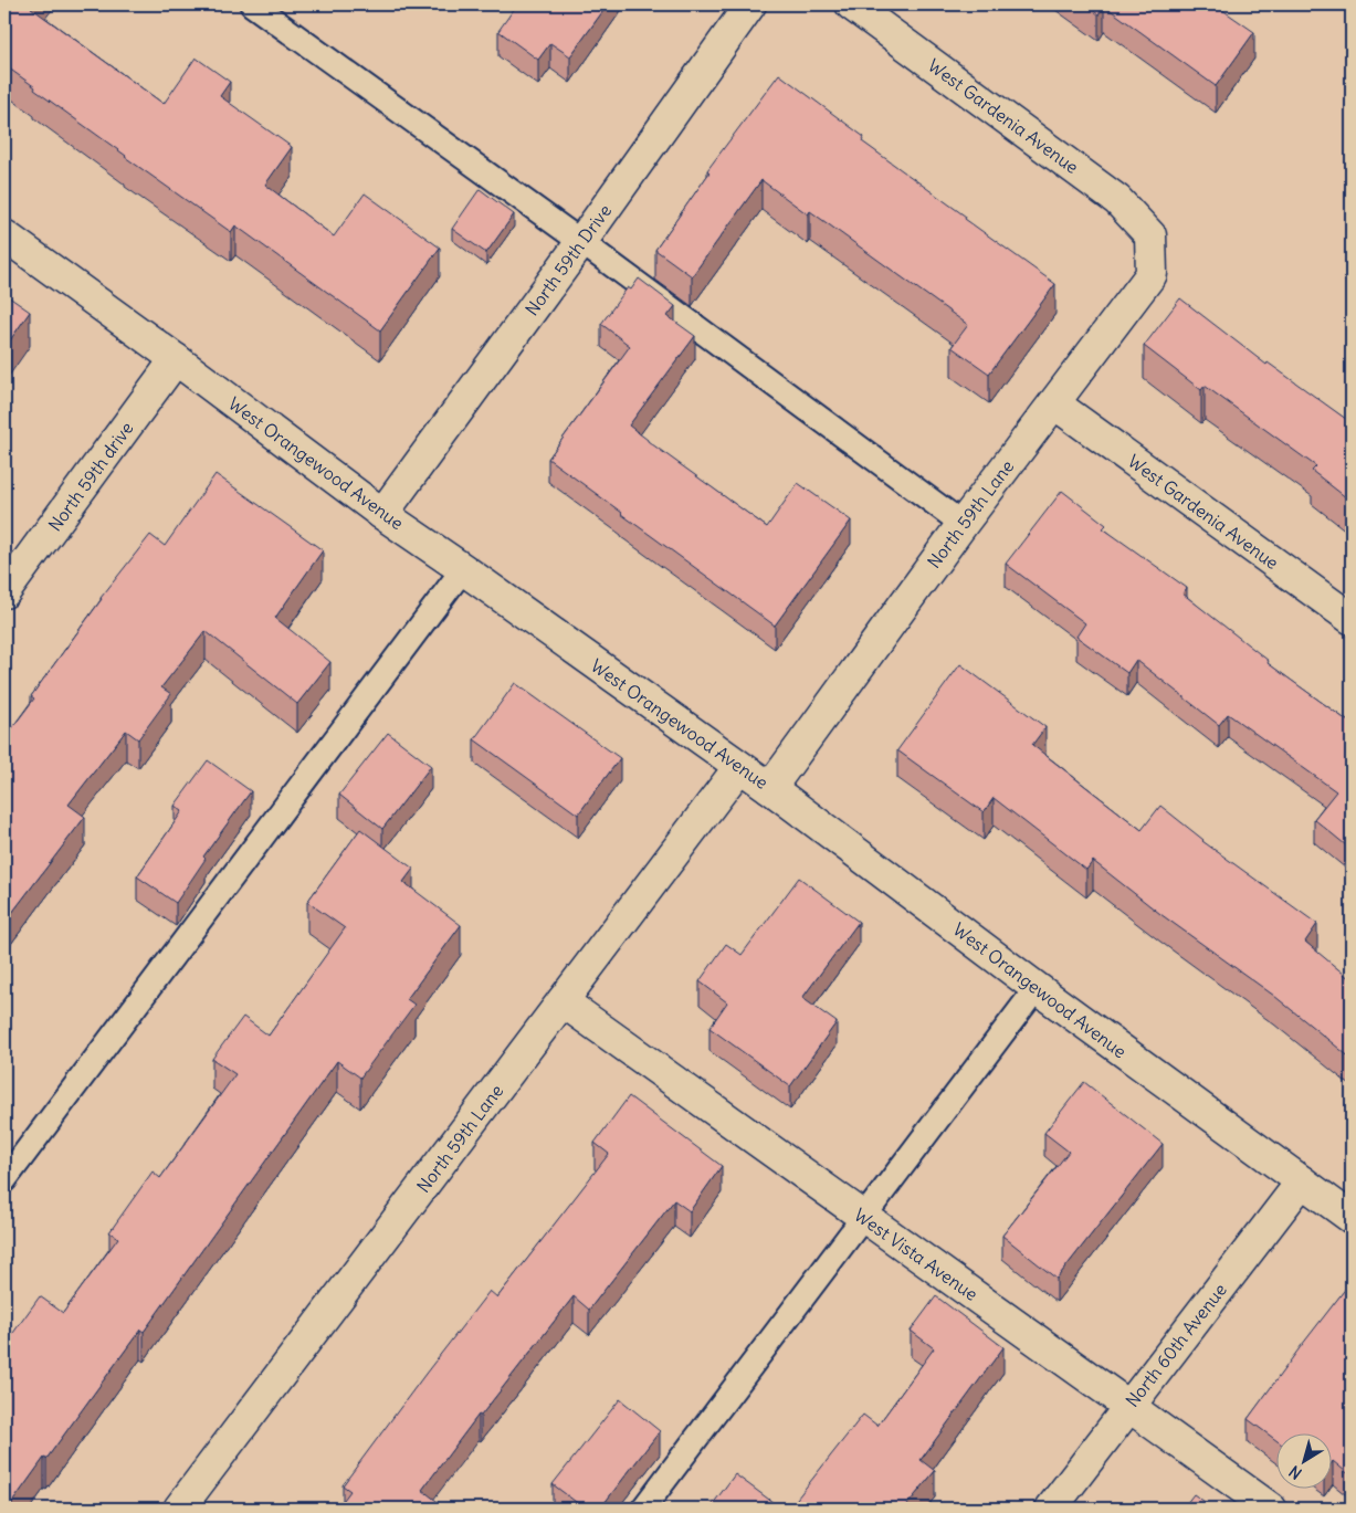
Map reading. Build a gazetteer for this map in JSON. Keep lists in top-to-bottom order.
{
  "streets": {
    "street": [
      "West Gardenia Avenue",
      "North 59th Drive",
      "West Orangewood Avenue",
      "North 59th drive",
      "North 59th Lane",
      "West Vista Avenue",
      "North 60th Avenue"
    ]
  },
  "crossings": [
    ["West Gardenia Avenue", "North 59th Lane"],
    ["North 59th Drive", "West Orangewood Avenue"],
    ["West Orangewood Avenue", "North 59th drive"],
    ["West Orangewood Avenue", "North 59th Lane"],
    ["West Orangewood Avenue", "North 60th Avenue"],
    ["North 59th Lane", "West Vista Avenue"],
    ["West Vista Avenue", "North 60th Avenue"]
  ],
  "north": "bottom left"
}
